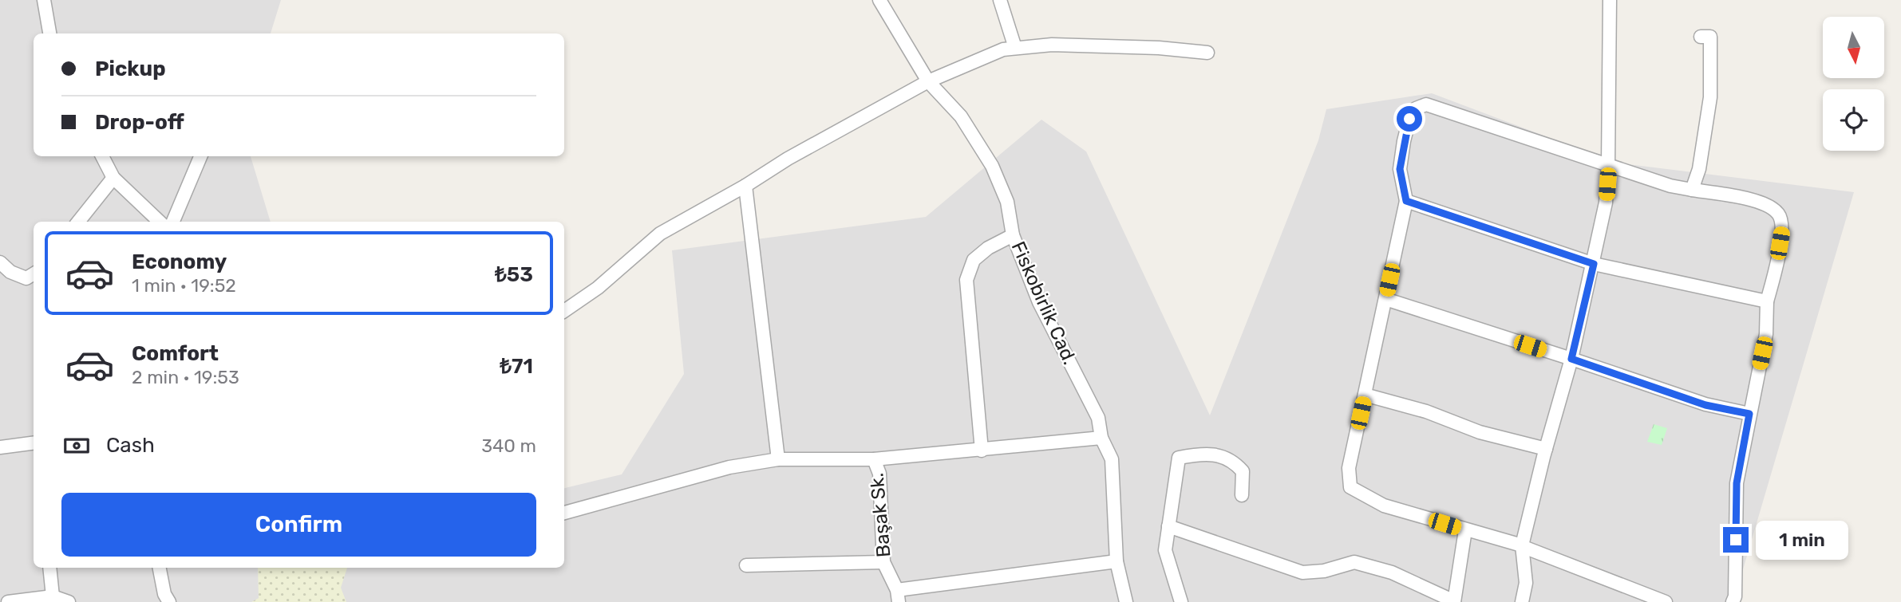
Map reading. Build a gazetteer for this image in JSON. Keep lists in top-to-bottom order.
{
  "streets": {
    "street": ["Fiskobirlik Cad.", "Başak Sk."]
  },
  "north": "bottom",
  "page": {
    "banner": ["Pickup", "Drop-off"],
    "list": [
      {
        "name": "Economy",
        "note": "1 min · 19:52",
        "value": "₺53"
      },
      {
        "name": "Comfort",
        "note": "2 min · 19:53",
        "value": "₺71"
      }
    ],
    "pay": ["Cash", "340 m"],
    "buttons": "Confirm",
    "bubble": "1 min"
  }
}
